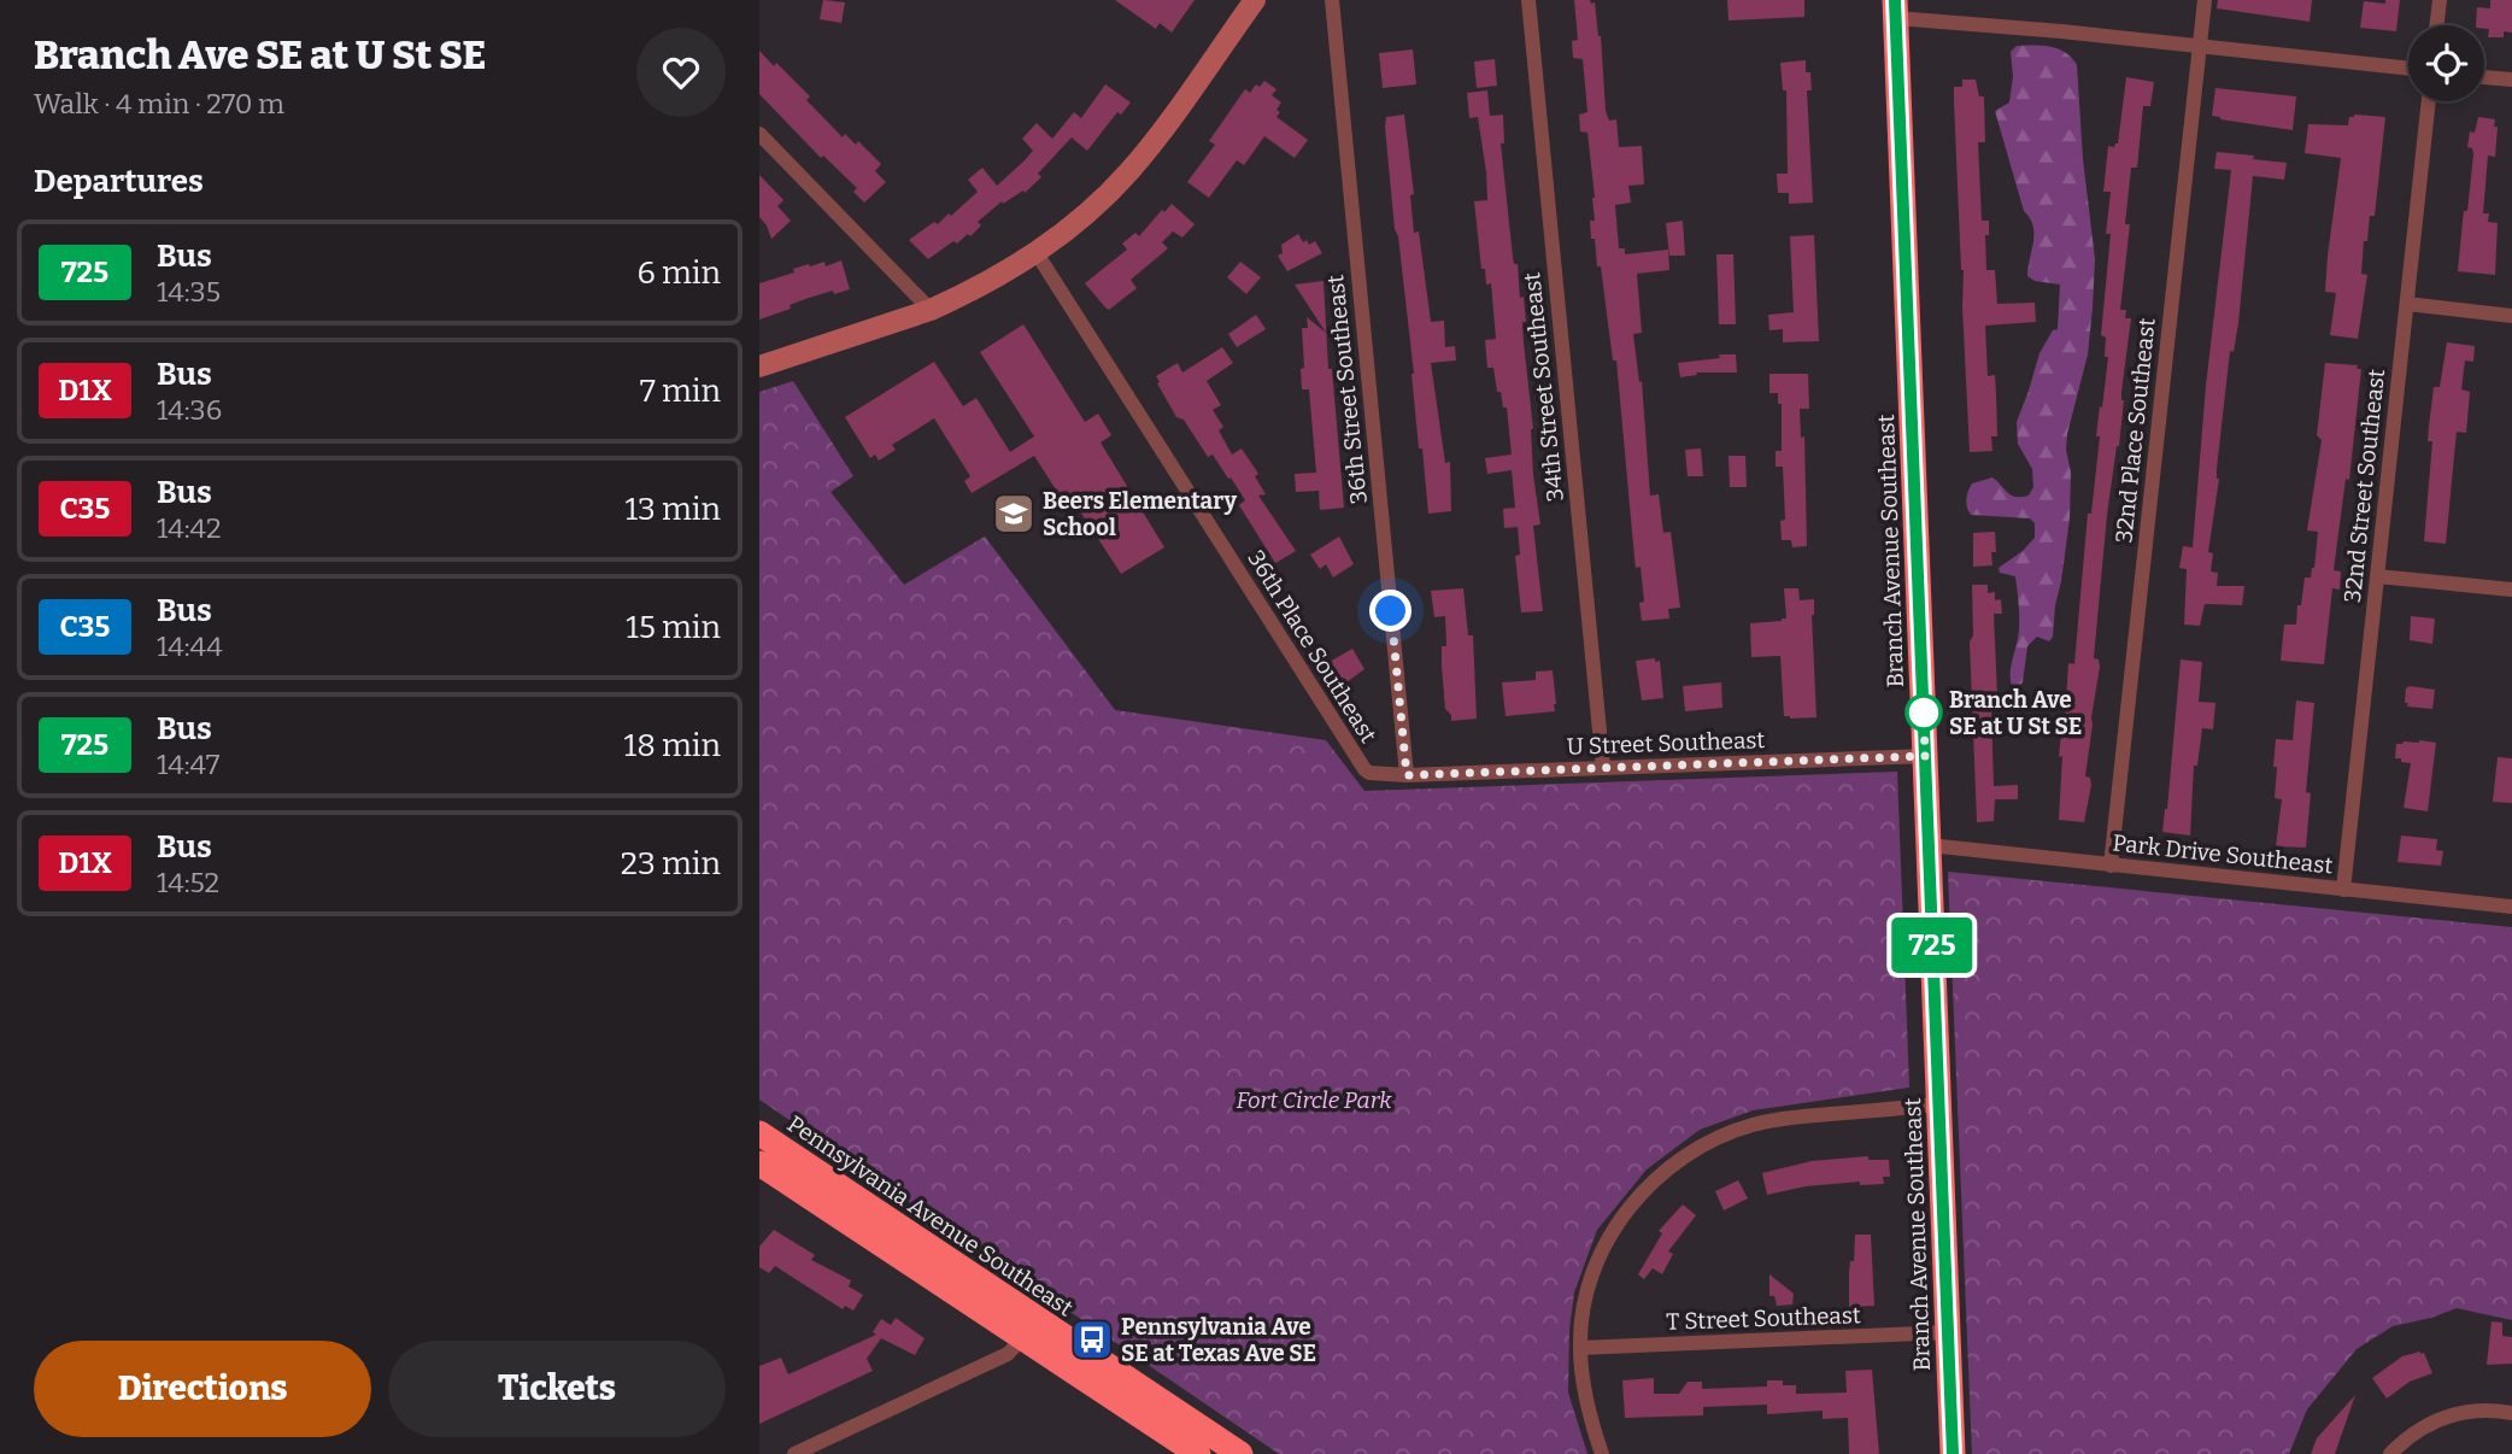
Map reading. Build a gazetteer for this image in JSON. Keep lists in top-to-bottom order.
{
  "streets": {
    "highway": ["Branch Avenue Southeast", "Pennsylvania Avenue Southeast"],
    "street": [
      "34th Street Southeast",
      "36th Street Southeast",
      "32nd Place Southeast",
      "32nd Street Southeast",
      "36th Place Southeast",
      "U Street Southeast",
      "Park Drive Southeast",
      "T Street Southeast"
    ]
  },
  "crossings": [
    ["34th Street Southeast", "U Street Southeast"],
    ["36th Street Southeast", "36th Place Southeast"],
    ["36th Street Southeast", "U Street Southeast"],
    ["32nd Place Southeast", "Park Drive Southeast"],
    ["32nd Street Southeast", "Park Drive Southeast"],
    ["Branch Avenue Southeast", "U Street Southeast"],
    ["Branch Avenue Southeast", "Park Drive Southeast"],
    ["Branch Avenue Southeast", "T Street Southeast"],
    ["36th Place Southeast", "U Street Southeast"]
  ],
  "parks": ["Fort Circle Park"],
  "places": {
    "school or university": ["Beers Elementary School"],
    "other": ["Branch Ave SE at U St SE"],
    "bus stop": ["Pennsylvania Ave SE at Texas Ave SE"]
  },
  "lines": ["bus line 725"],
  "page": {
    "heading": [
      ["Branch Ave SE at U St SE", "Walk · 4 min · 270 m"],
      "Departures"
    ],
    "on_map": "725",
    "list": [
      {
        "mark": "725",
        "name": "Bus",
        "note": "14:35",
        "value": "6 min"
      },
      {
        "mark": "D1X",
        "name": "Bus",
        "note": "14:36",
        "value": "7 min"
      },
      {
        "mark": "C35",
        "name": "Bus",
        "note": "14:42",
        "value": "13 min"
      },
      {
        "mark": "C35",
        "name": "Bus",
        "note": "14:44",
        "value": "15 min"
      },
      {
        "mark": "725",
        "name": "Bus",
        "note": "14:47",
        "value": "18 min"
      },
      {
        "mark": "D1X",
        "name": "Bus",
        "note": "14:52",
        "value": "23 min"
      }
    ],
    "buttons": ["Directions", "Tickets"]
  }
}
